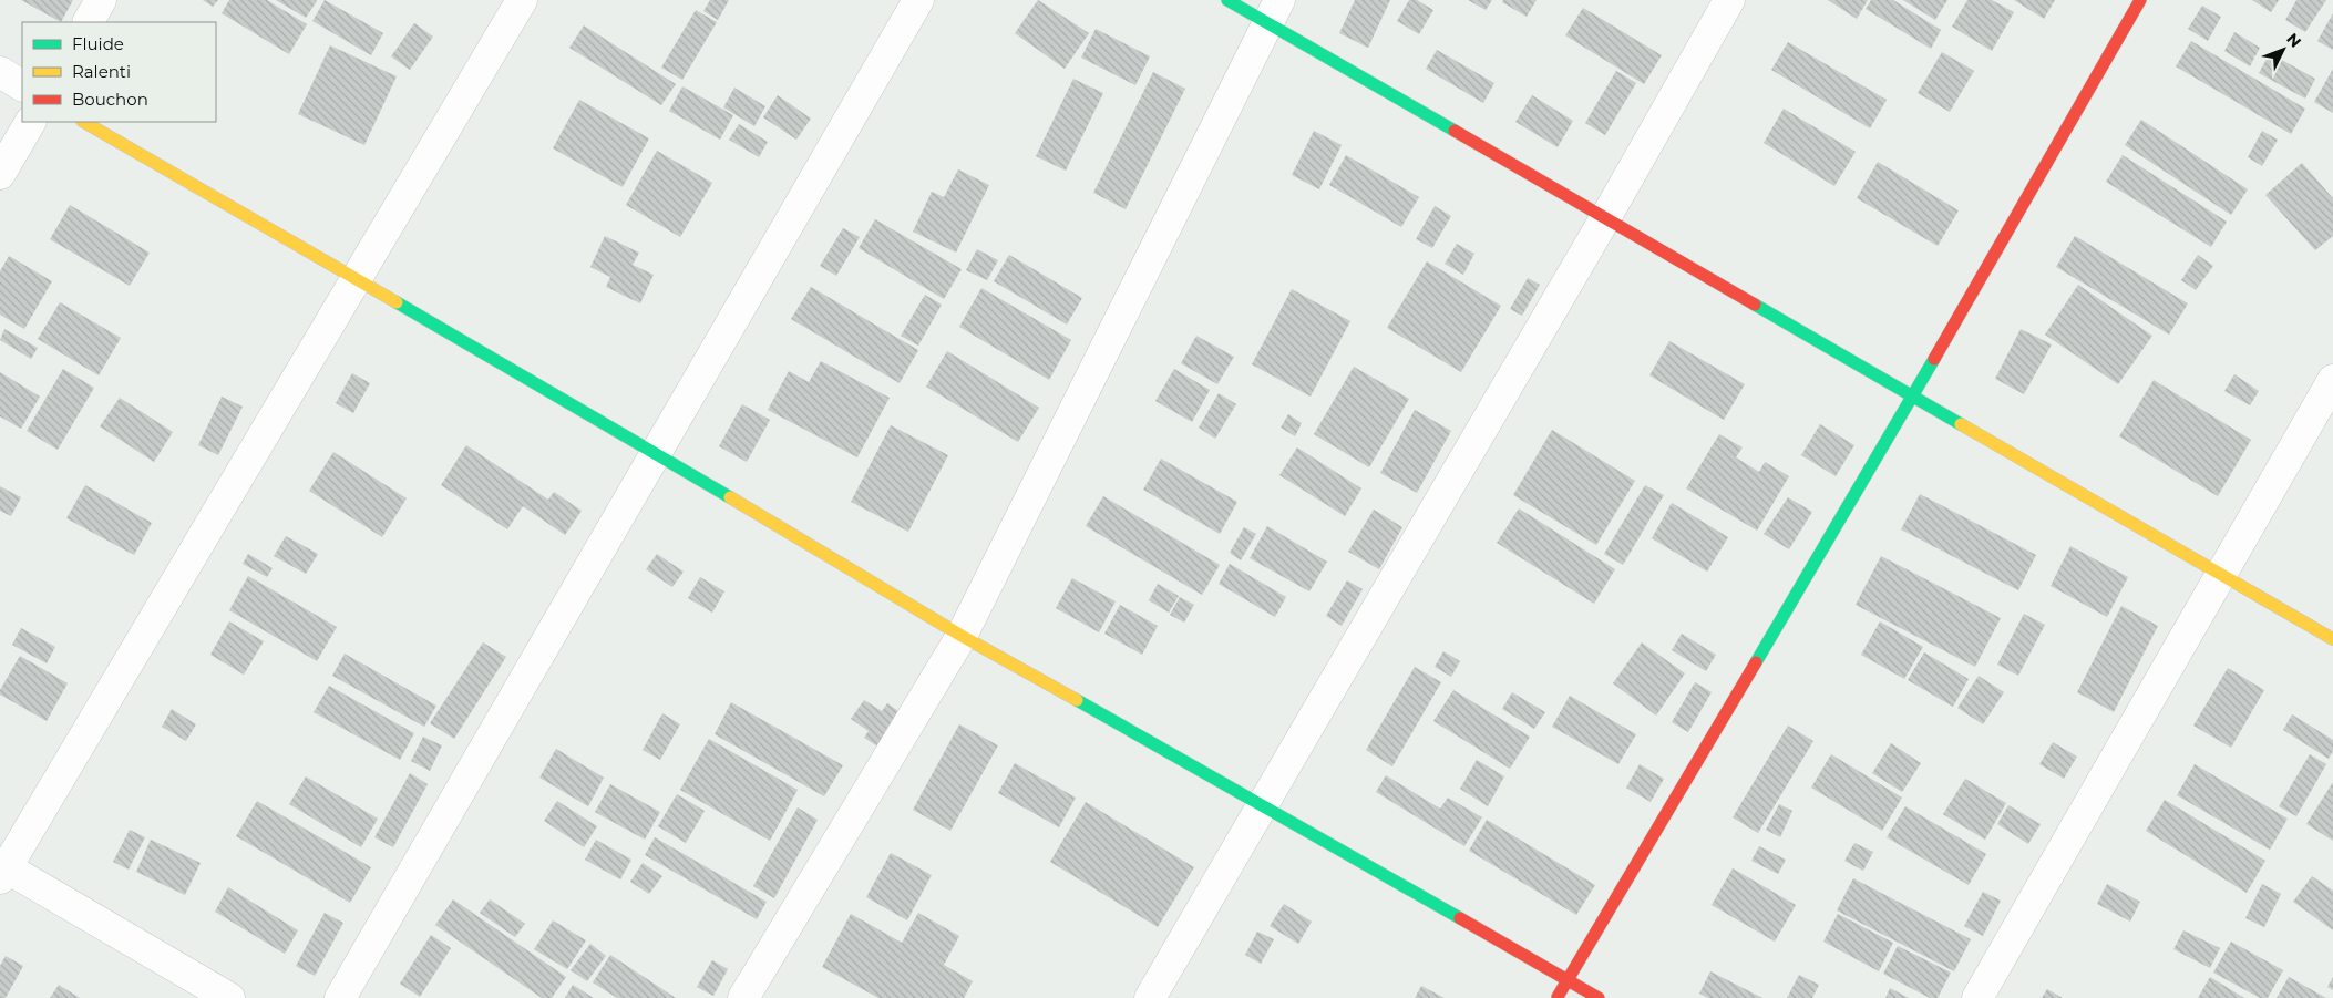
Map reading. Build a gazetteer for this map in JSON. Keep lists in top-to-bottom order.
{
  "legend": ["Fluide", "Ralenti", "Bouchon"],
  "north": "top right"
}
